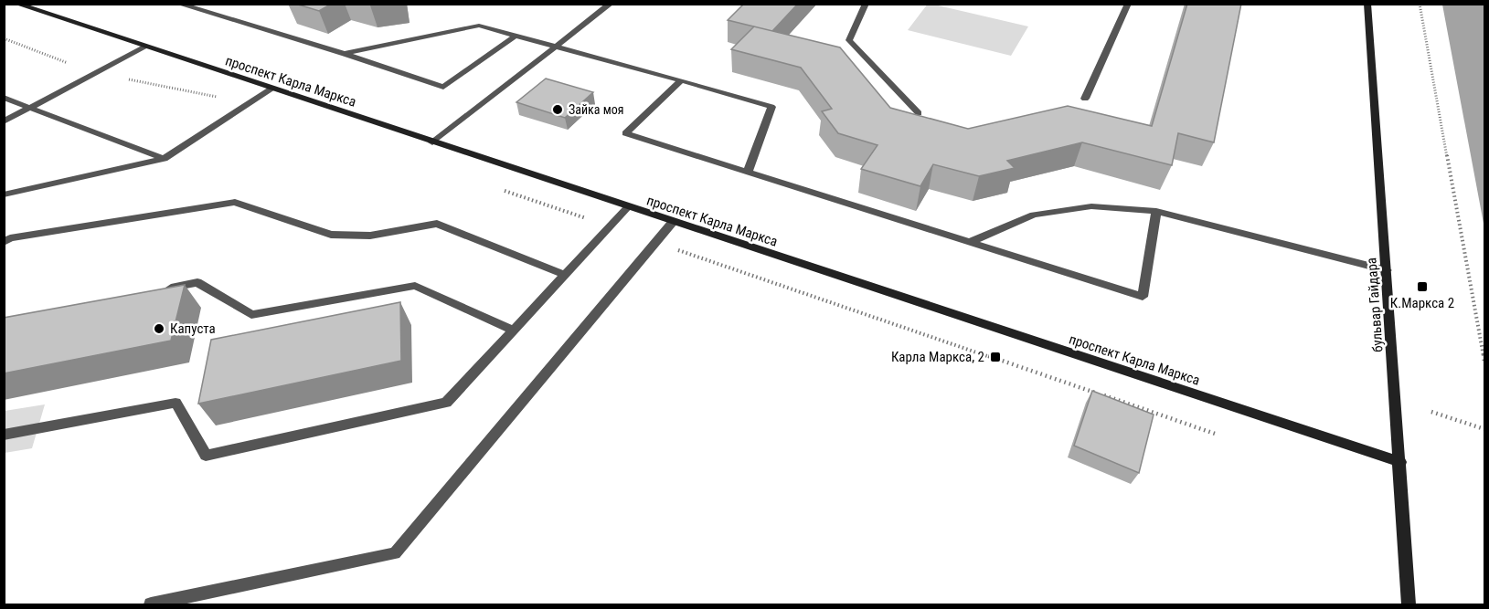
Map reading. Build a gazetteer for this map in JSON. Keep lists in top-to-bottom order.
{
  "streets": {
    "street": ["проспект Карла Маркса", "бульвар Гайдара"]
  },
  "crossings": [
    ["проспект Карла Маркса", "бульвар Гайдара"]
  ],
  "places": {
    "other": ["Зайка моя", "Капуста"],
    "transit": ["К.Маркса 2", "Карла Маркса, 2"]
  }
}
